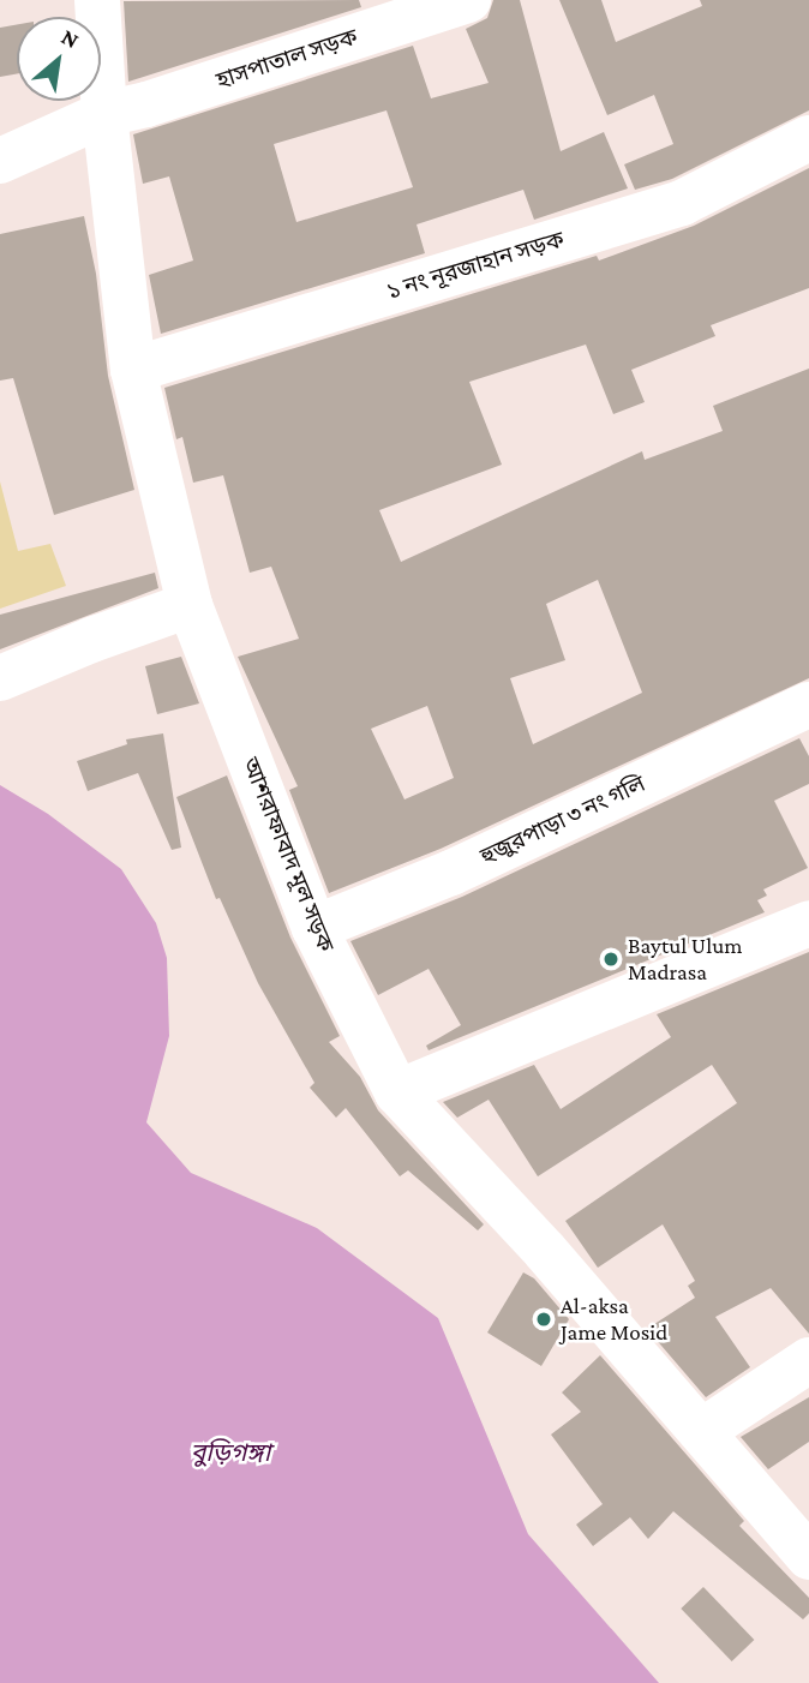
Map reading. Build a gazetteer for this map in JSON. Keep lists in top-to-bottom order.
{
  "streets": {
    "street": [
      "হাসপাতাল সড়ক",
      "১ নং নূরজাহান সড়ক",
      "হুজুরপাড়া ৩ নং গলি",
      "আশরাফাবাদ মূল সড়ক"
    ]
  },
  "crossings": [
    ["হাসপাতাল সড়ক", "আশরাফাবাদ মূল সড়ক"],
    ["১ নং নূরজাহান সড়ক", "আশরাফাবাদ মূল সড়ক"],
    ["হুজুরপাড়া ৩ নং গলি", "আশরাফাবাদ মূল সড়ক"]
  ],
  "water": ["বুড়িগঙ্গা"],
  "places": ["Baytul Ulum Madrasa", "Al-aksa Jame Mosid"],
  "north": "top right"
}
